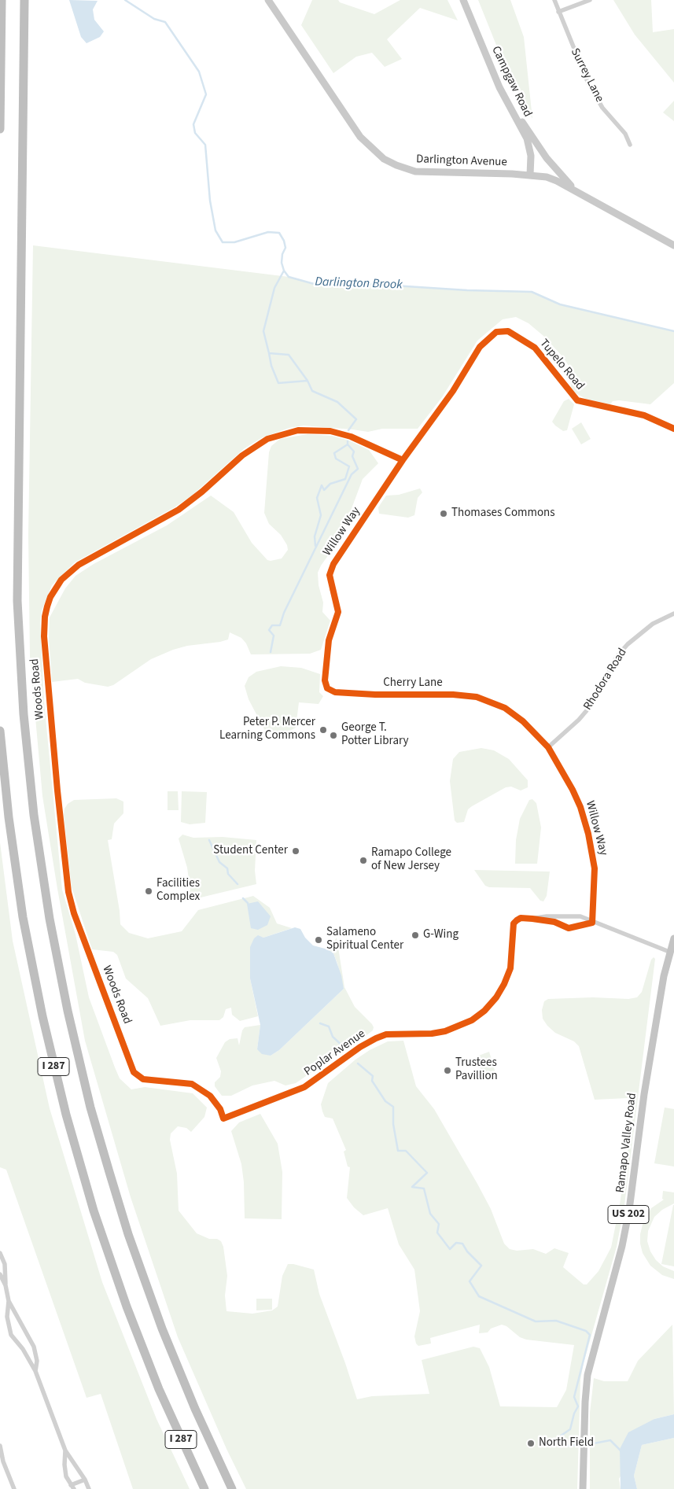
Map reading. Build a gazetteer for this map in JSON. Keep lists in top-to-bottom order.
{
  "streets": {
    "highway": ["I 287"],
    "main road": [
      "Campgaw Road",
      "Darlington Avenue",
      "Ramapo Valley Road",
      "US 202"
    ],
    "street": [
      "Surrey Lane",
      "Tupelo Road",
      "Willow Way",
      "Rhodora Road",
      "Cherry Lane",
      "Woods Road",
      "Poplar Avenue"
    ]
  },
  "crossings": [
    ["Campgaw Road", "Darlington Avenue"],
    ["Tupelo Road", "Willow Way"],
    ["Tupelo Road", "Woods Road"],
    ["Willow Way", "Rhodora Road"],
    ["Willow Way", "Cherry Lane"],
    ["Willow Way", "Woods Road"],
    ["Willow Way", "Poplar Avenue"],
    ["Rhodora Road", "Cherry Lane"],
    ["Woods Road", "Poplar Avenue"],
    ["Poplar Avenue", "Ramapo Valley Road"]
  ],
  "water": ["Darlington Brook"],
  "places": [
    "Thomases Commons",
    "Peter P. Mercer Learning Commons",
    "George T. Potter Library",
    "Student Center",
    "Ramapo College of New Jersey",
    "Facilities Complex",
    "G-Wing",
    "Salameno Spiritual Center",
    "Trustees Pavillion",
    "North Field"
  ]
}
